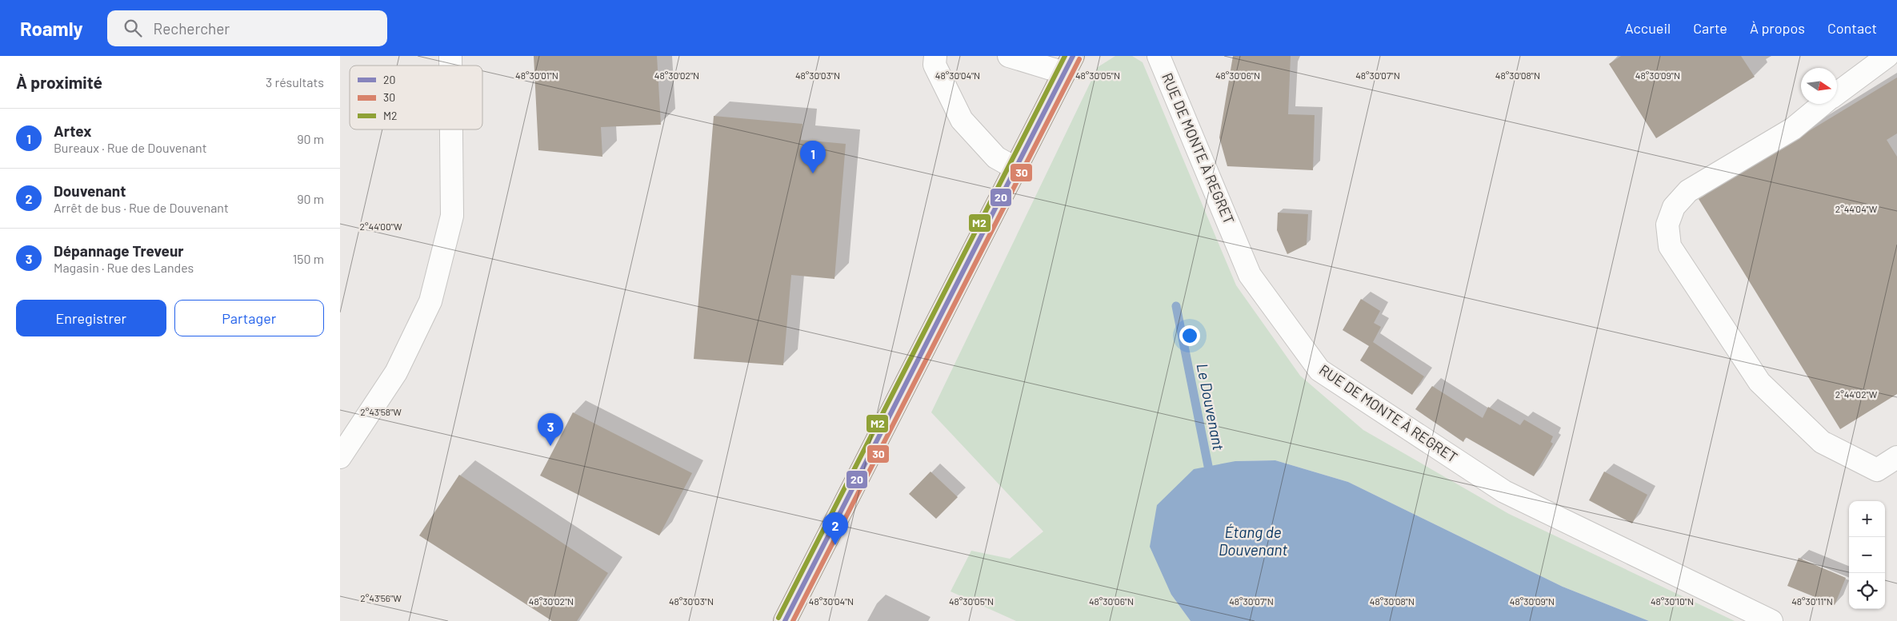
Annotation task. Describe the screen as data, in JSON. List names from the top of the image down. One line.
{"streets":{"street":["RUE DE MONTE À REGRET"]},"water":["Le Douvenant","Étang de Douvenant"],"lines":["transit line 20","transit line M2","transit line 30"],"legend":["20","30","M2"],"north":"right","page":{"header":"Roamly","search":"Rechercher","nav":["Accueil","Carte","À propos","Contact"],"heading":["À proximité","3 résultats"],"list":[{"mark":"1","name":"Artex","note":"Bureaux · Rue de Douvenant","value":"90 m"},{"mark":"2","name":"Douvenant","note":"Arrêt de bus · Rue de Douvenant","value":"90 m"},{"mark":"3","name":"Dépannage Treveur","note":"Magasin · Rue des Landes","value":"150 m"}],"pins":["1","3","2"],"buttons":["Enregistrer","Partager"],"map_buttons":["+","−"]},"coordinates":["48°30'01\"N","48°30'02\"N","48°30'03\"N","48°30'04\"N","48°30'05\"N","48°30'06\"N","48°30'07\"N","48°30'08\"N","48°30'09\"N","2°44'04\"W","2°44'00\"W","2°44'02\"W","2°43'58\"W","2°43'56\"W","48°30'10\"N","48°30'11\"N"]}
